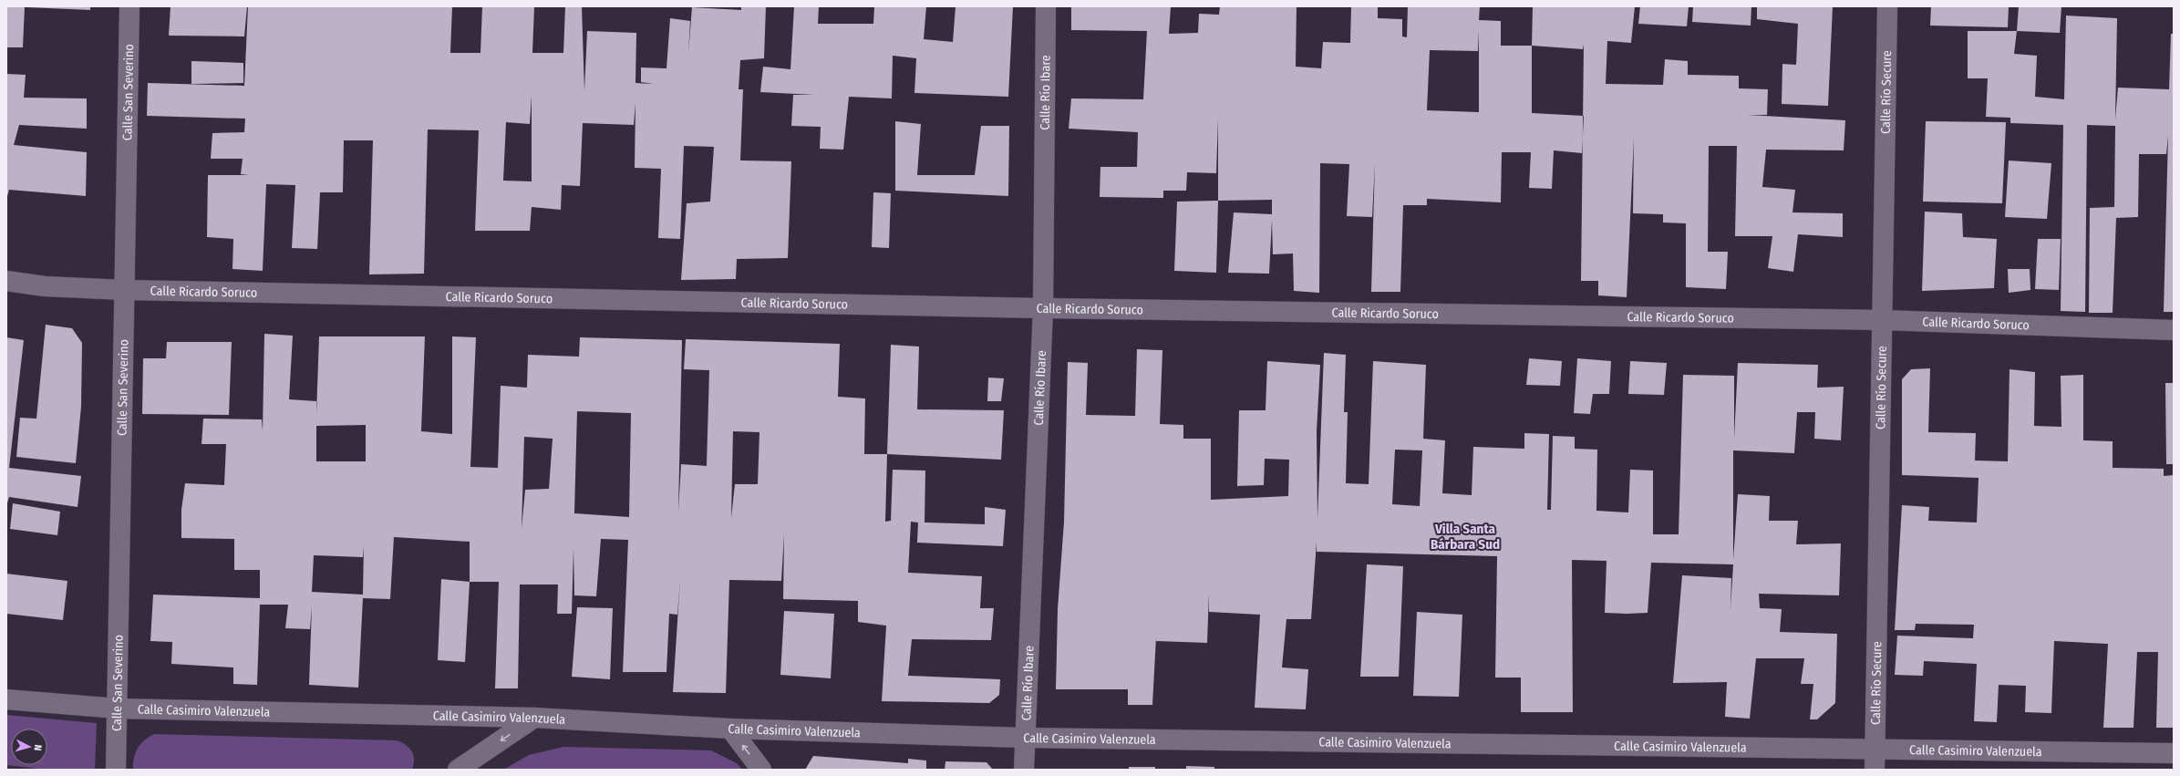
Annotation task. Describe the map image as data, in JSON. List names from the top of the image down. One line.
{"streets":{"street":["Calle San Severino","Calle Río Ibare","Calle Río Secure","Calle Ricardo Soruco","Calle Casimiro Valenzuela"]},"crossings":[["Calle San Severino","Calle Ricardo Soruco"],["Calle San Severino","Calle Casimiro Valenzuela"],["Calle Río Ibare","Calle Ricardo Soruco"],["Calle Río Ibare","Calle Casimiro Valenzuela"],["Calle Río Secure","Calle Ricardo Soruco"],["Calle Río Secure","Calle Casimiro Valenzuela"]],"districts":["Villa Santa Bárbara Sud"],"north":"right"}
